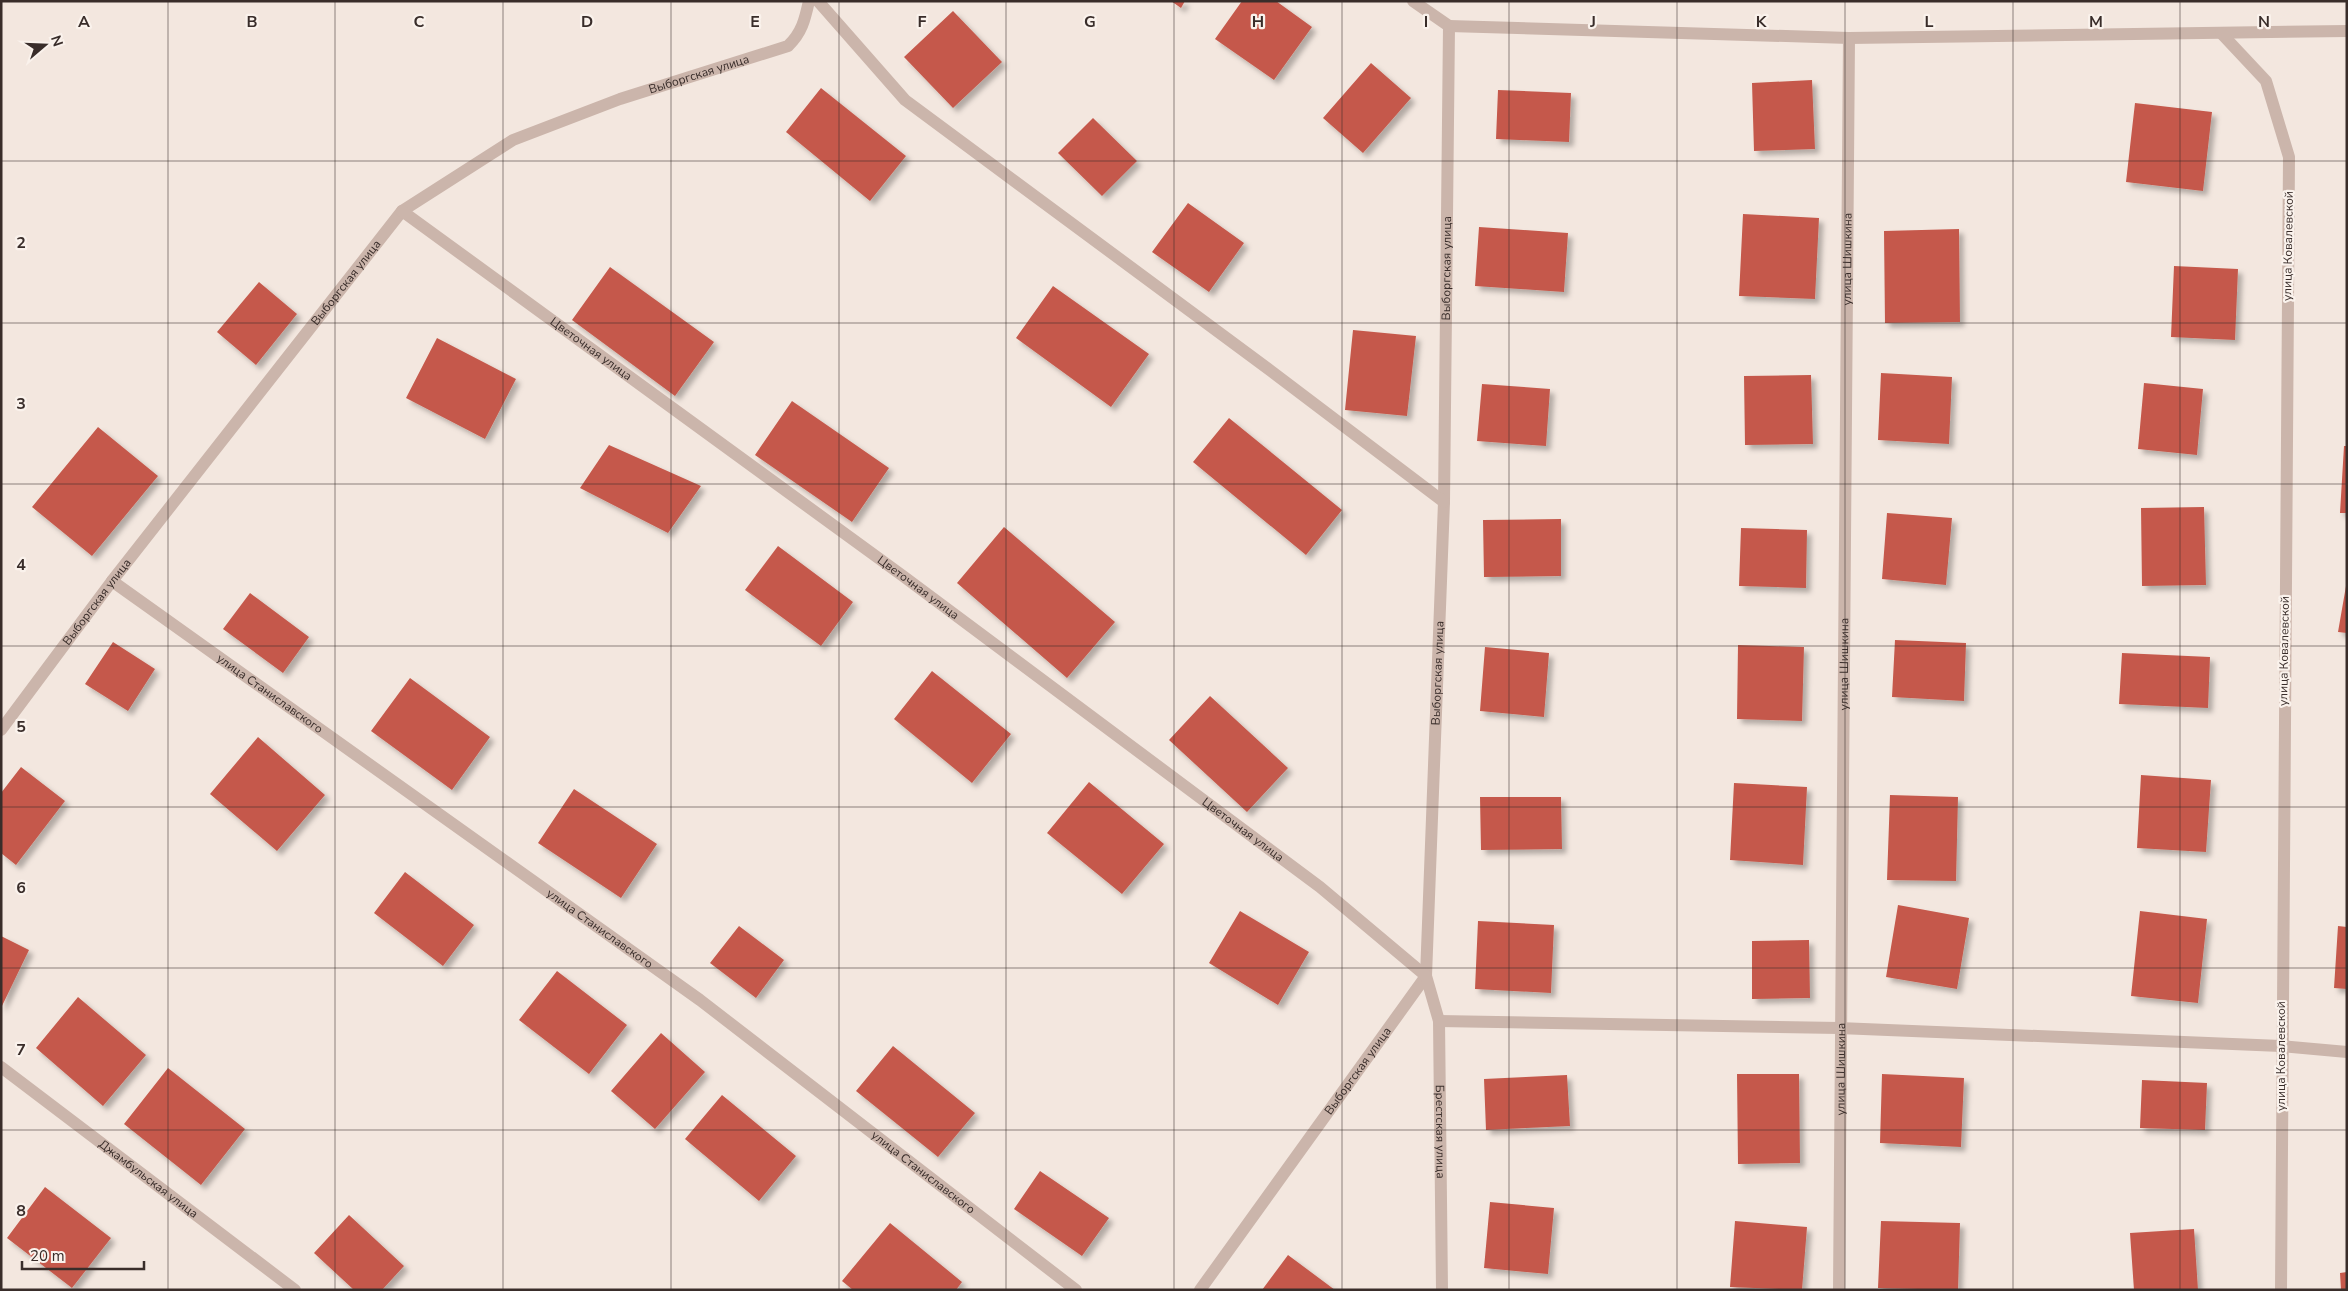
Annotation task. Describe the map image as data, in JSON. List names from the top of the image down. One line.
{"streets":{"street":["Выборгская улица","улица Ковалевской","улица Шишкина","Цветочная улица","улица Станиславского","Брестская улица","Джамбульская улица"]},"crossings":[["Выборгская улица","Цветочная улица"],["Выборгская улица","улица Станиславского"],["Выборгская улица","Брестская улица"],["Цветочная улица","Брестская улица"]],"scale_bar":"20 m","north":"right","grid":{"columns":["A","B","C","D","E","F","G","H","I","J","K","L","M","N"],"rows":["2","3","4","5","6","7","8"]}}
